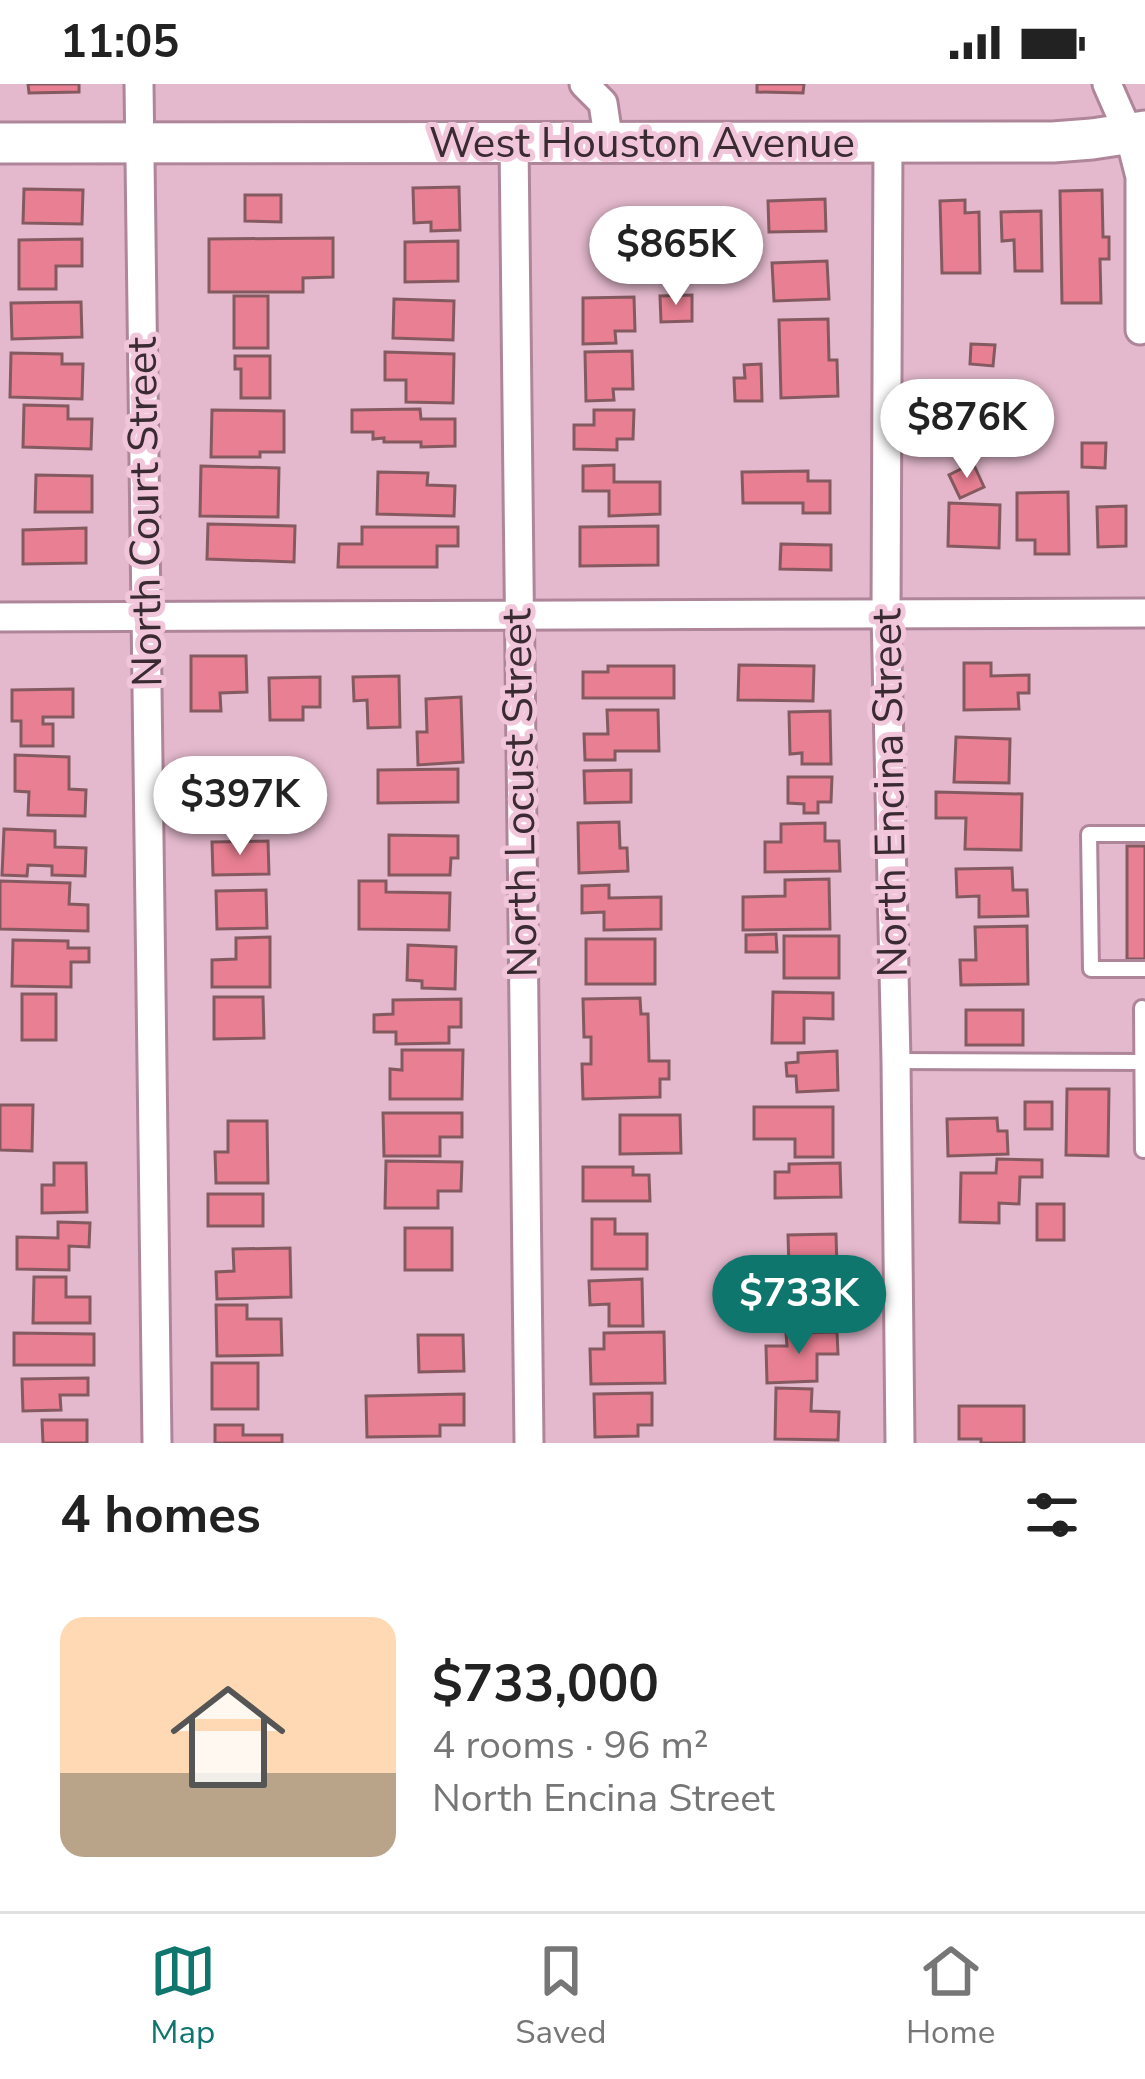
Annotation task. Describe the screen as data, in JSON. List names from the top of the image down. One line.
{"streets":{"main road":["West Houston Avenue"],"street":["North Court Street","North Locust Street","North Encina Street"]},"crossings":[["West Houston Avenue","North Court Street"],["West Houston Avenue","North Locust Street"],["West Houston Avenue","North Encina Street"]],"page":{"status":"11:05","price":["$865K","$876K","$397K","$733K"],"heading":"4 homes","list":[{"name":"$733,000","note":"4 rooms · 96 m² · North Encina Street"}],"tabs":["Map","Saved","Home"]}}
